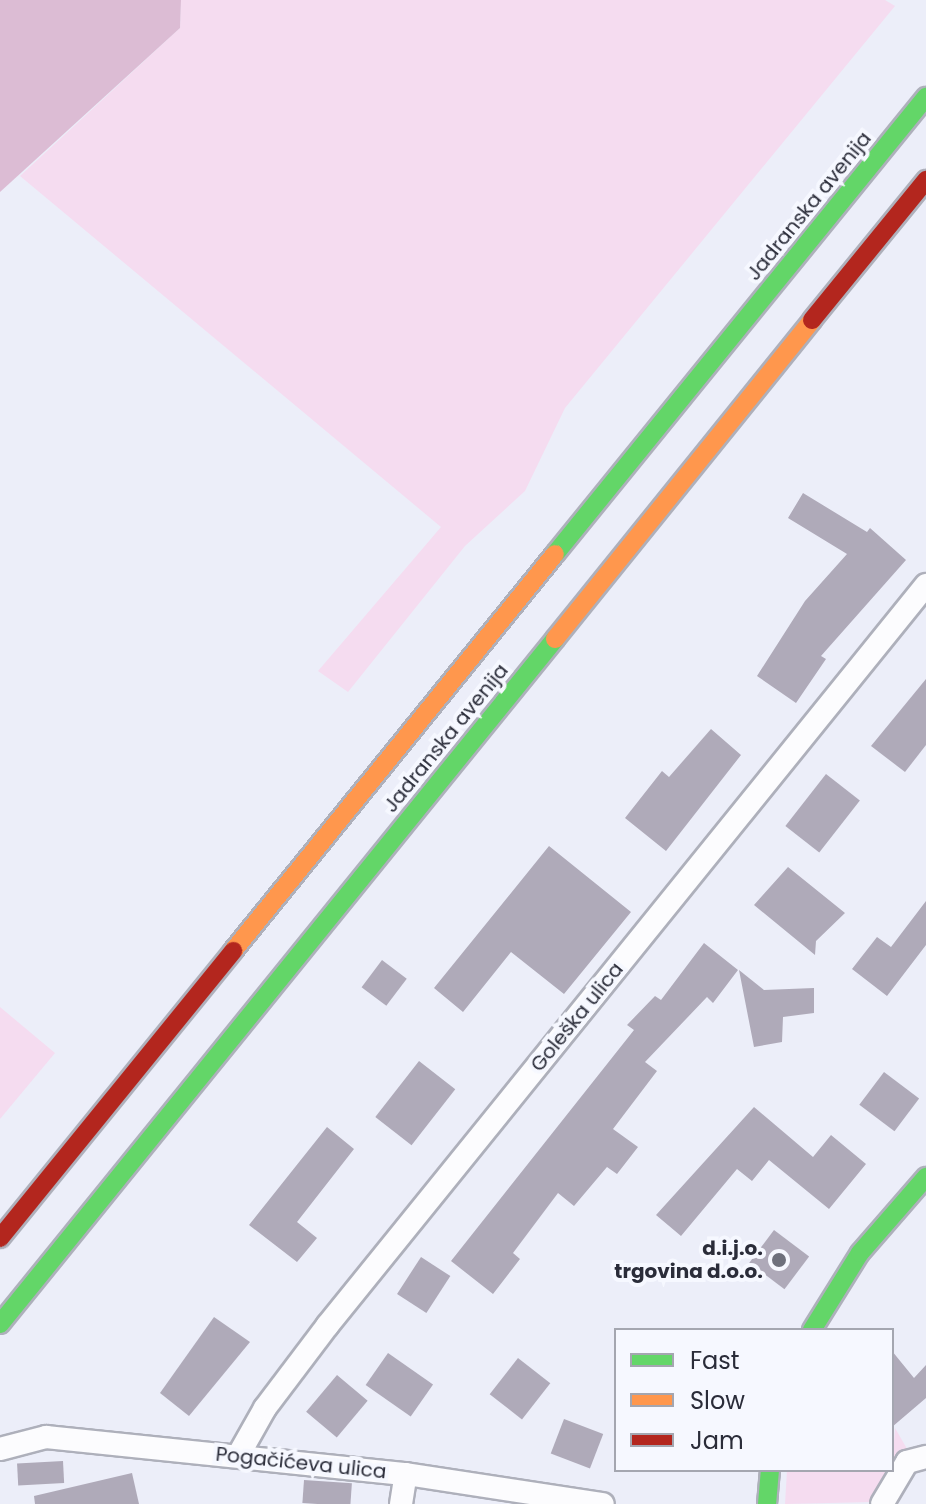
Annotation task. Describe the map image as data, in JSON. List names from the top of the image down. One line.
{"streets":{"main road":["Jadranska avenija"],"street":["Goleška ulica","Pogačićeva ulica"]},"crossings":[["Goleška ulica","Pogačićeva ulica"]],"places":["d.i.j.o. trgovina d.o.o."],"legend":["Fast","Slow","Jam"]}
